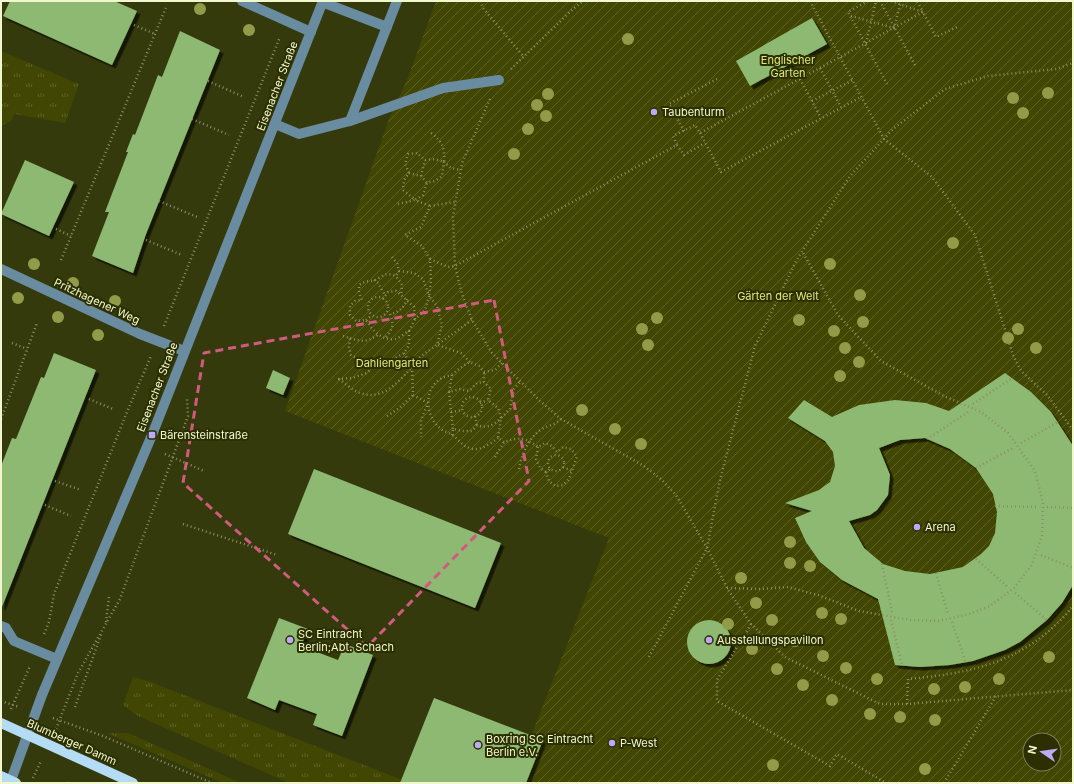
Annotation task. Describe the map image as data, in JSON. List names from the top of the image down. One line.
{"streets":{"main road":["Blumberger Damm"],"street":["Eisenacher Straße","Pritzhagener Weg"]},"crossings":[["Eisenacher Straße","Pritzhagener Weg"],["Eisenacher Straße","Blumberger Damm"]],"parks":["Englischer Garten","Gärten der Welt","Dahliengarten"],"places":{"other":["Taubenturm","Arena","SC Eintracht Berlin;Abt. Schach","Ausstellungspavillon","P-West","Boxring SC Eintracht Berlin e.V."],"transit":["Bärensteinstraße"]},"north":"left"}
